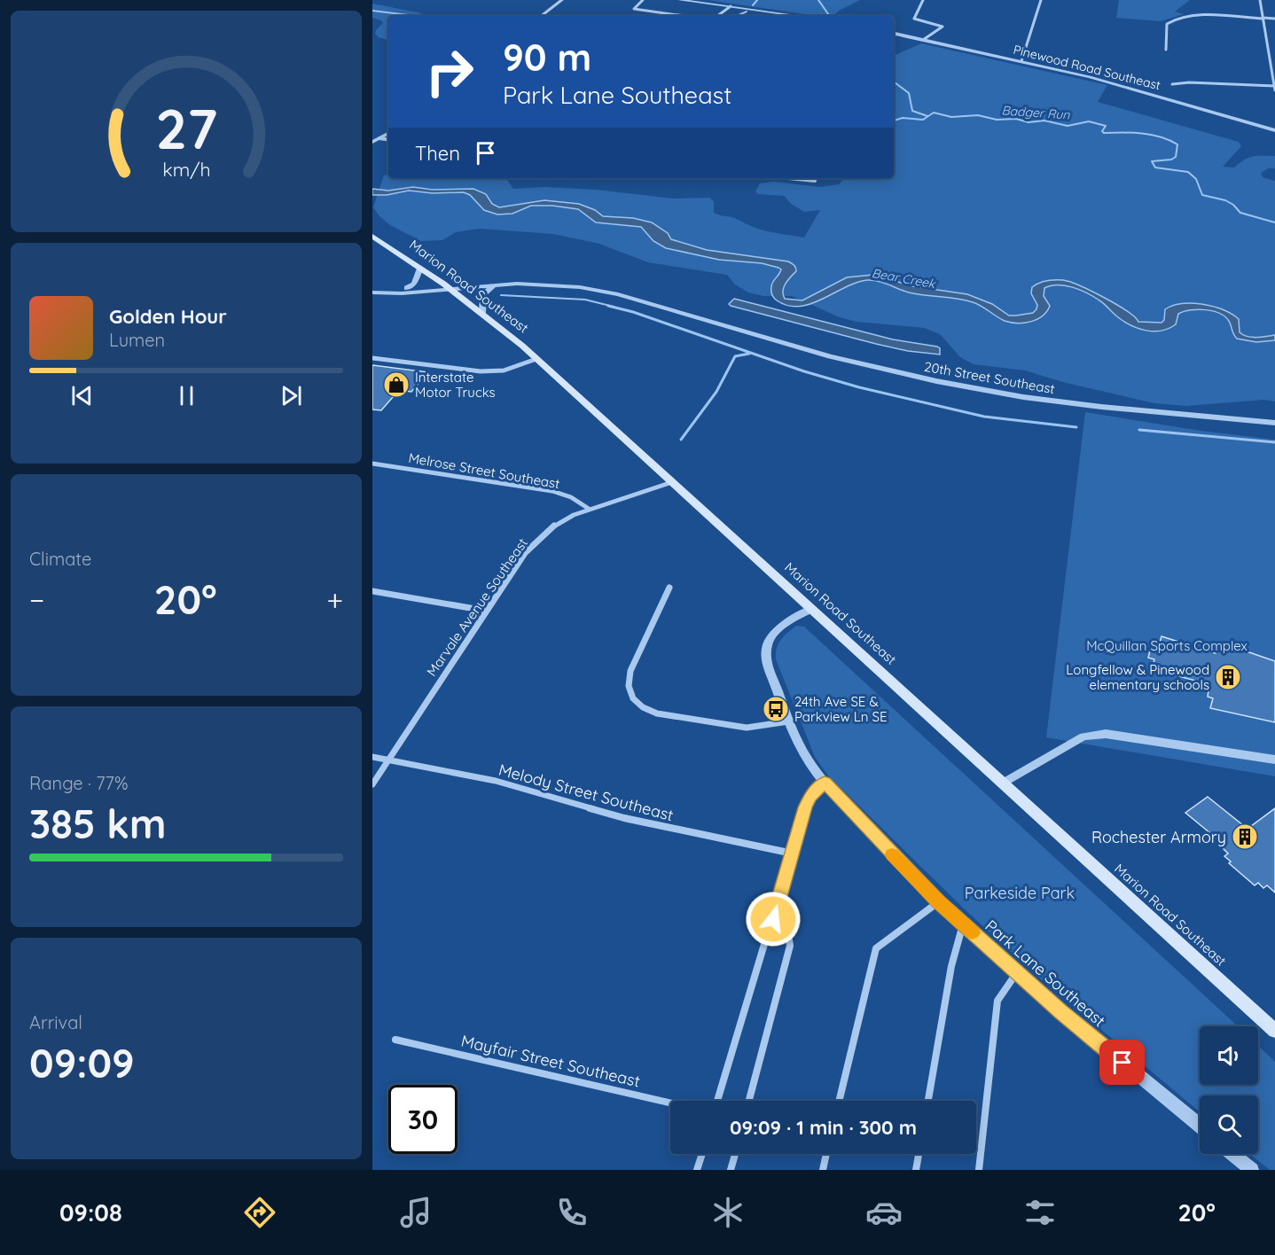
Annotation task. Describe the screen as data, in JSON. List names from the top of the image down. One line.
{"streets":{"main road":["Marion Road Southeast"],"street":["Pinewood Road Southeast","20th Street Southeast","Melrose Street Southeast","Marvale Avenue Southeast","Melody Street Southeast","Park Lane Southeast","Mayfair Street Southeast"]},"crossings":[["Marion Road Southeast","20th Street Southeast"],["Marion Road Southeast","Marvale Avenue Southeast"],["Marion Road Southeast","Park Lane Southeast"],["Melrose Street Southeast","Marvale Avenue Southeast"],["Marvale Avenue Southeast","Melody Street Southeast"]],"water":["Badger Run","Bear Creek"],"parks":["McQuillan Sports Complex","Parkeside Park"],"places":{"shop":["Interstate Motor Trucks"],"building":["Longfellow & Pinewood elementary schools","Rochester Armory"],"bus stop":["24th Ave SE & Parkview Ln SE"]},"page":{"turn":["90 m","Park Lane Southeast"],"then":"Then","song":["Golden Hour","Lumen"],"tile":["Climate",["Range · 77%","385 km"],["Arrival","09:09"]],"heat":["−","20°","+"],"limit":"30","trip":"09:09 · 1 min · 300 m","tabs":["09:08","20°"],"gauge":["27","km/h"]}}
